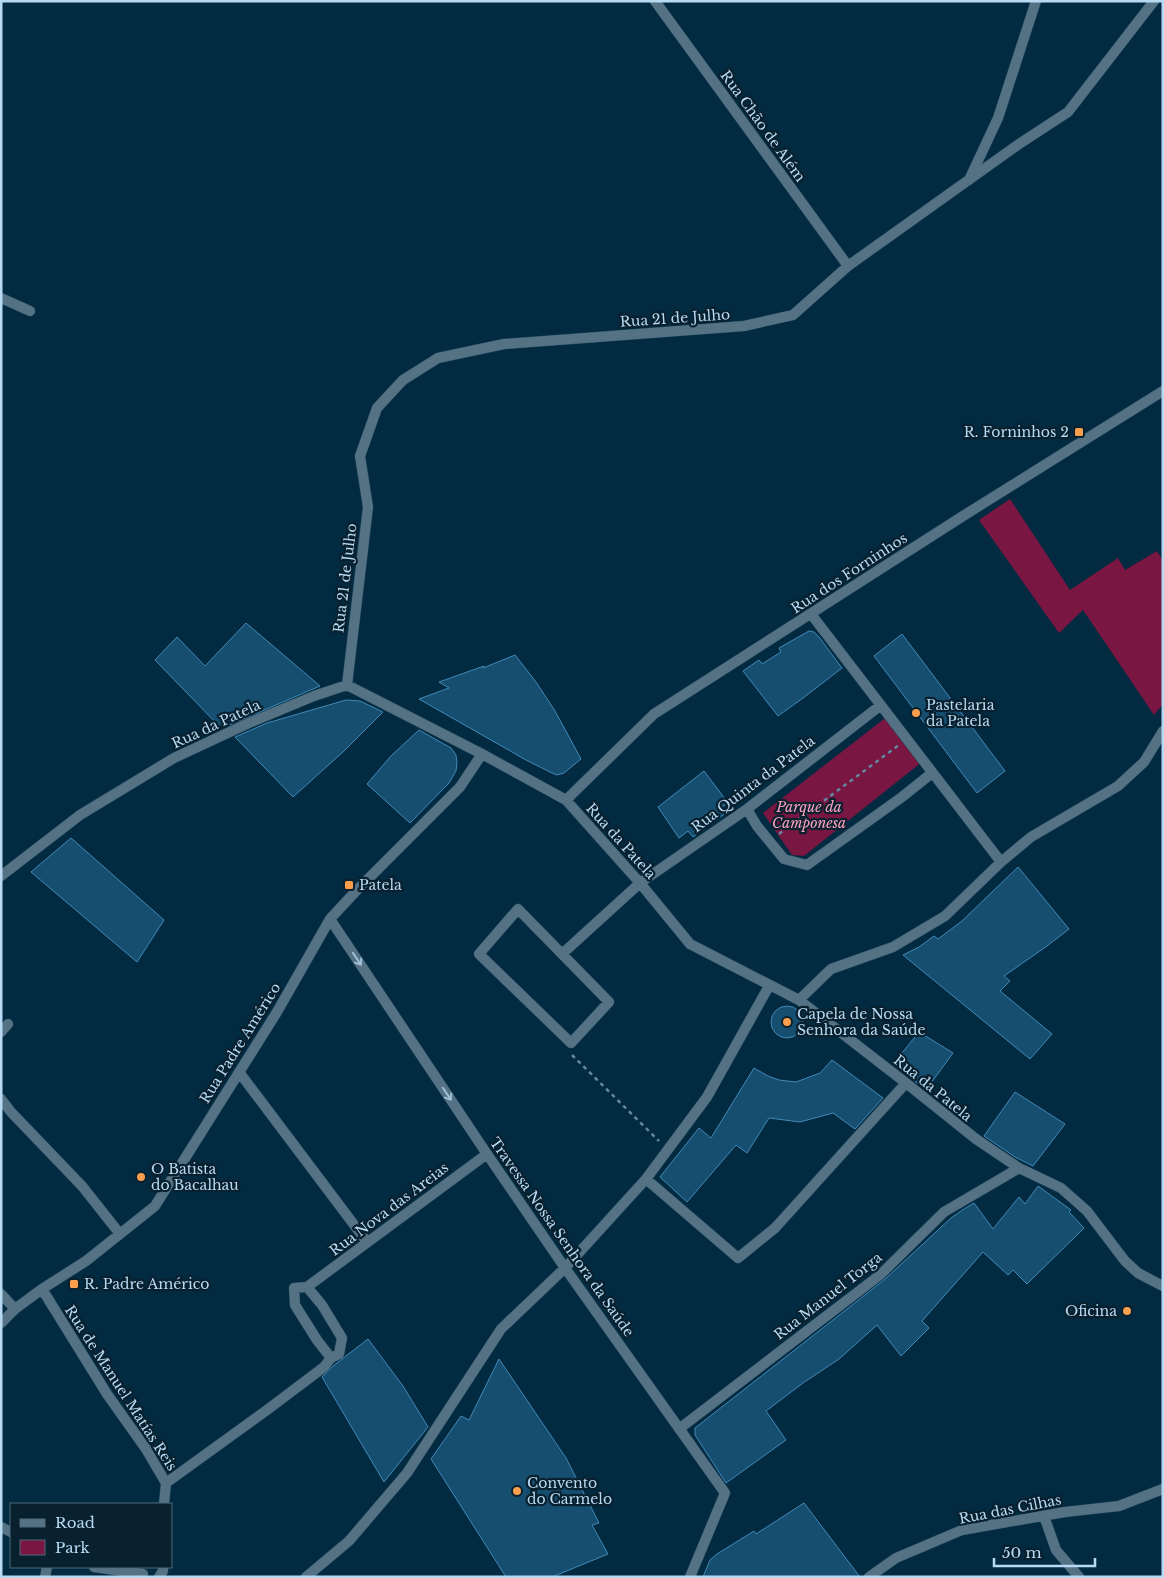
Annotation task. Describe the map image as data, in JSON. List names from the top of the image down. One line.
{"streets":{"street":["Rua Chão de Além","Rua 21 de Julho","Rua dos Forninhos","Rua da Patela","Rua Quinta da Patela","Rua Padre Américo","Rua Nova das Areias","Travessa Nossa Senhora da Saúde","Rua Manuel Torga","Rua de Manuel Matías Reis","Rua das Cilhas"]},"crossings":[["Rua Chão de Além","Rua 21 de Julho"],["Rua 21 de Julho","Rua da Patela"],["Rua dos Forninhos","Rua da Patela"],["Rua da Patela","Rua Quinta da Patela"],["Rua da Patela","Rua Padre Américo"],["Rua da Patela","Rua Manuel Torga"],["Rua Padre Américo","Travessa Nossa Senhora da Saúde"],["Rua Padre Américo","Rua de Manuel Matías Reis"],["Rua Nova das Areias","Travessa Nossa Senhora da Saúde"],["Travessa Nossa Senhora da Saúde","Rua Manuel Torga"]],"one_way":["Travessa Nossa Senhora da Saúde"],"parks":["Parque da Camponesa"],"places":{"transit":["R. Forninhos 2","Patela","R. Padre Américo"],"other":["Pastelaria da Patela","Capela de Nossa Senhora da Saúde","O Batista do Bacalhau","Oficina","Convento do Carmelo"]},"legend":["Road","Park"],"scale_bar":"50 m"}
